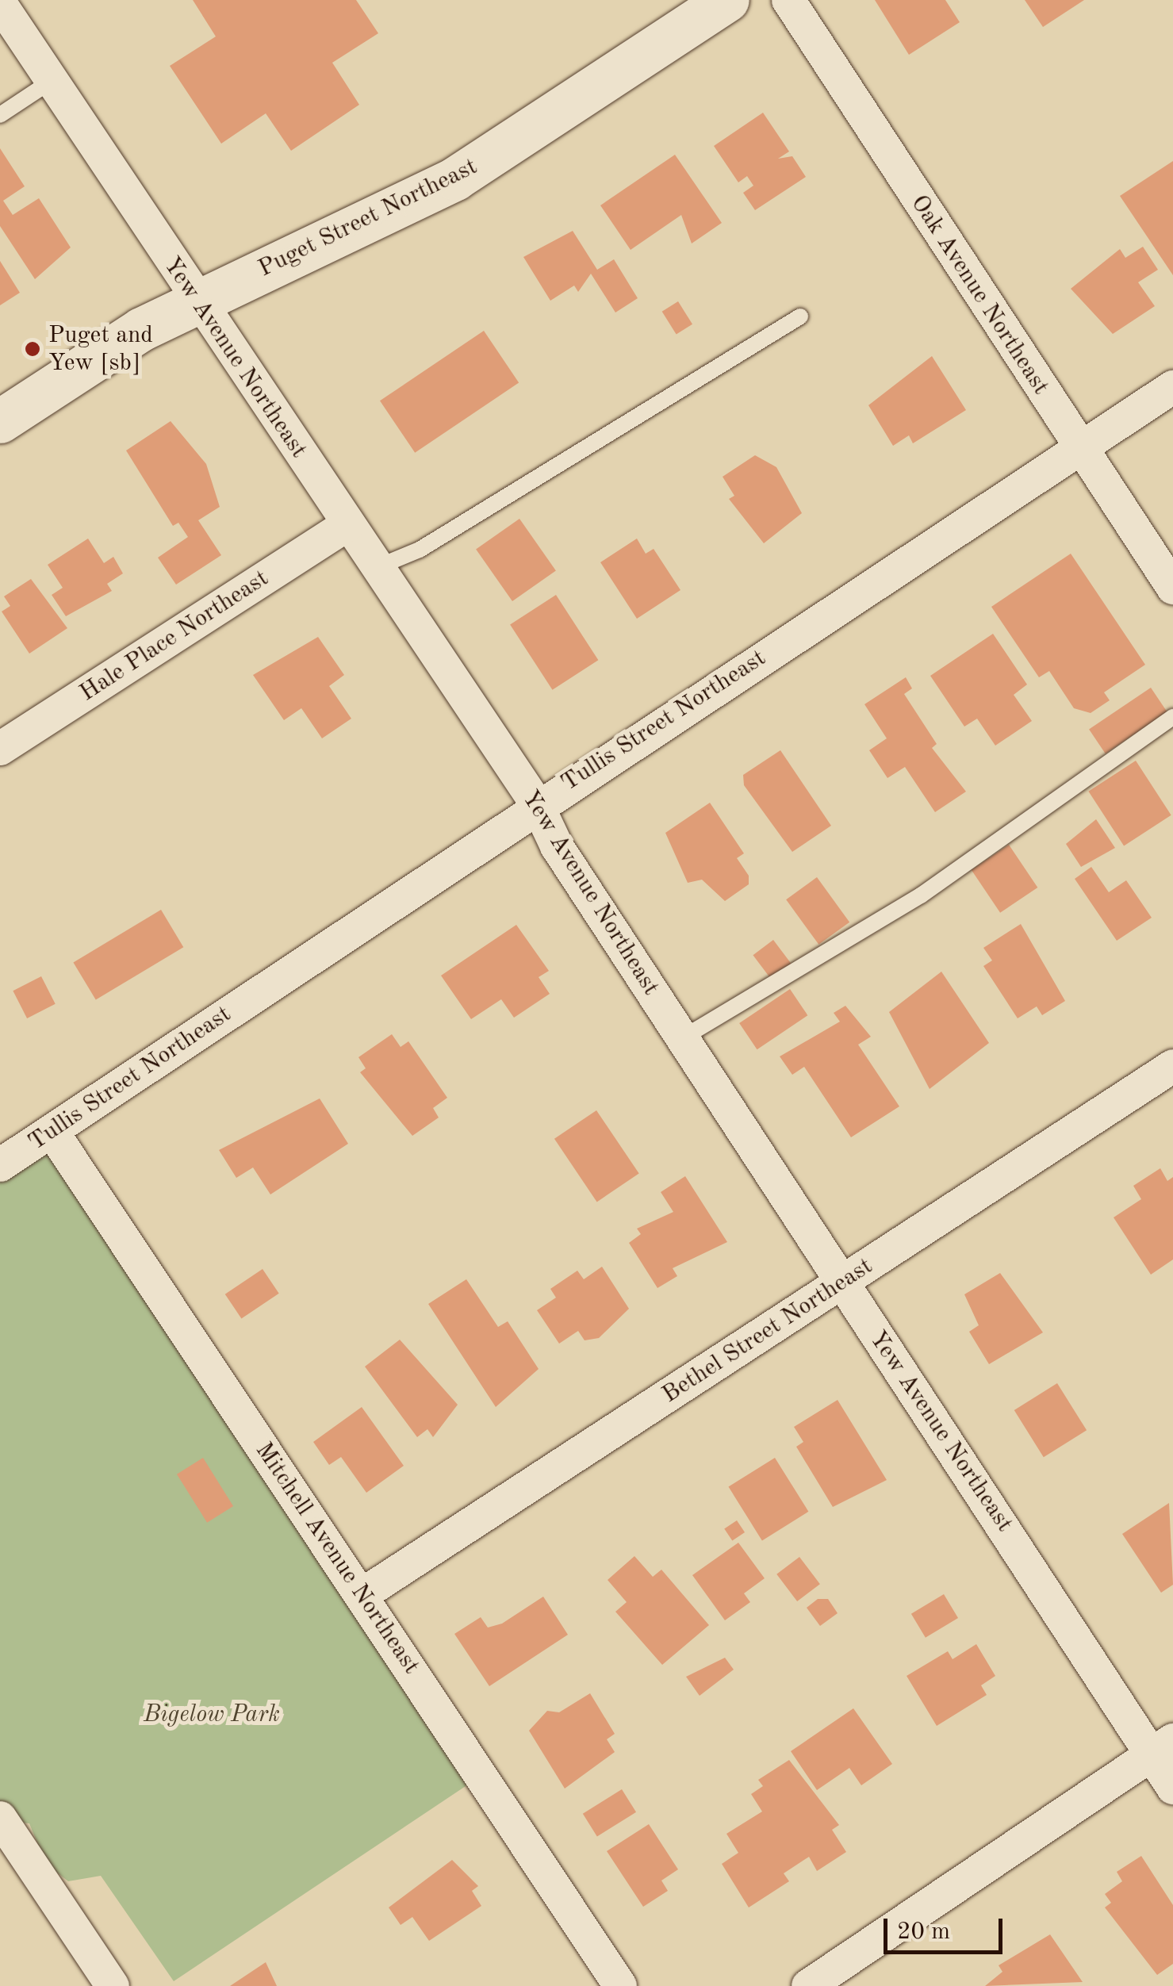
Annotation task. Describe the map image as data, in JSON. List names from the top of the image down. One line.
{"streets":{"street":["Puget Street Northeast","Oak Avenue Northeast","Yew Avenue Northeast","Hale Place Northeast","Tullis Street Northeast","Bethel Street Northeast","Mitchell Avenue Northeast"]},"crossings":[["Puget Street Northeast","Yew Avenue Northeast"],["Oak Avenue Northeast","Tullis Street Northeast"],["Yew Avenue Northeast","Hale Place Northeast"],["Yew Avenue Northeast","Tullis Street Northeast"],["Yew Avenue Northeast","Bethel Street Northeast"],["Tullis Street Northeast","Mitchell Avenue Northeast"],["Bethel Street Northeast","Mitchell Avenue Northeast"]],"parks":["Bigelow Park"],"places":["Puget and Yew [sb]"],"scale_bar":"20 m"}
